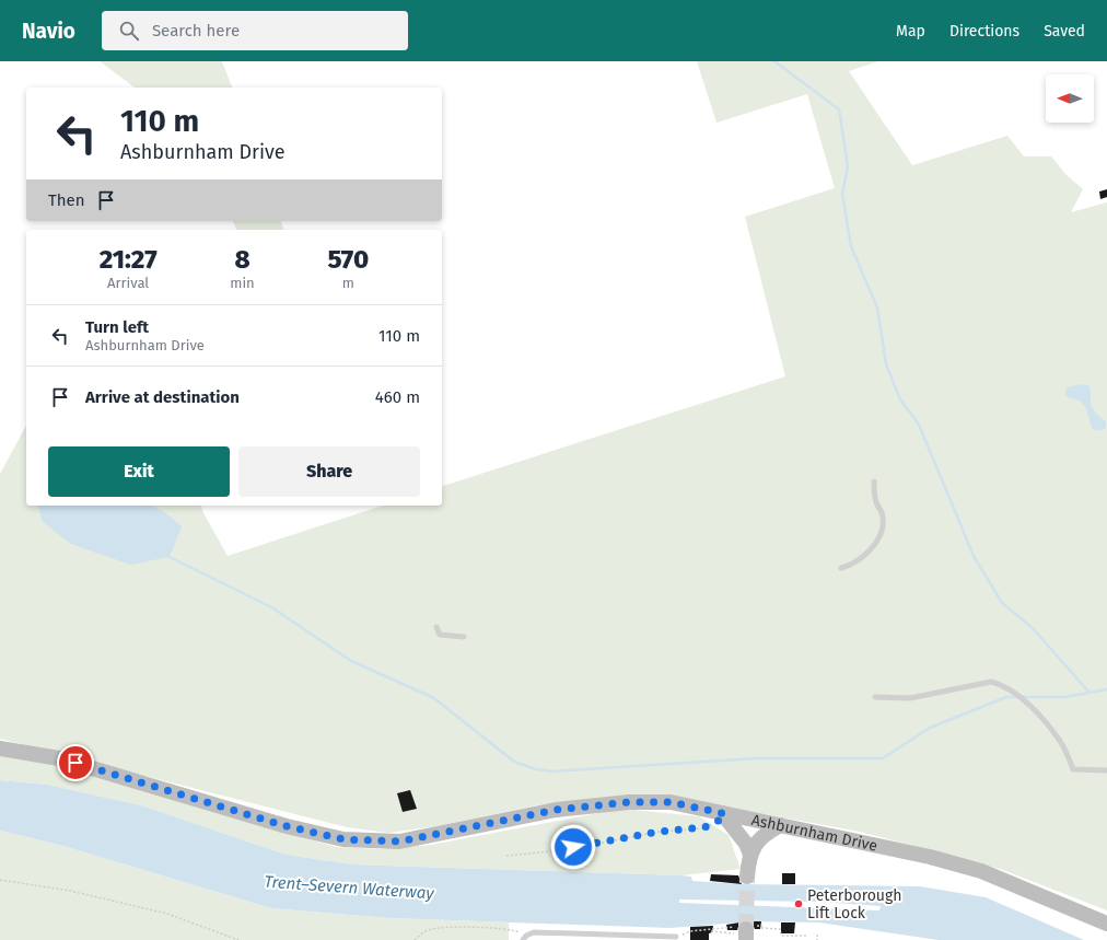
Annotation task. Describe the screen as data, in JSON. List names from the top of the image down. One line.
{"streets":{"street":["Ashburnham Drive"]},"water":["Trent–Severn Waterway"],"places":["Peterborough Lift Lock"],"north":"left","page":{"header":"Navio","search":"Search here","nav":["Map","Directions","Saved"],"turn":["110 m","Ashburnham Drive"],"then":"Then","eta":["21:27","Arrival","8","min","570","m"],"list":[{"name":"Turn left","note":"Ashburnham Drive","value":"110 m"},{"name":"Arrive at destination","value":"460 m"}],"buttons":["Exit","Share"]}}
